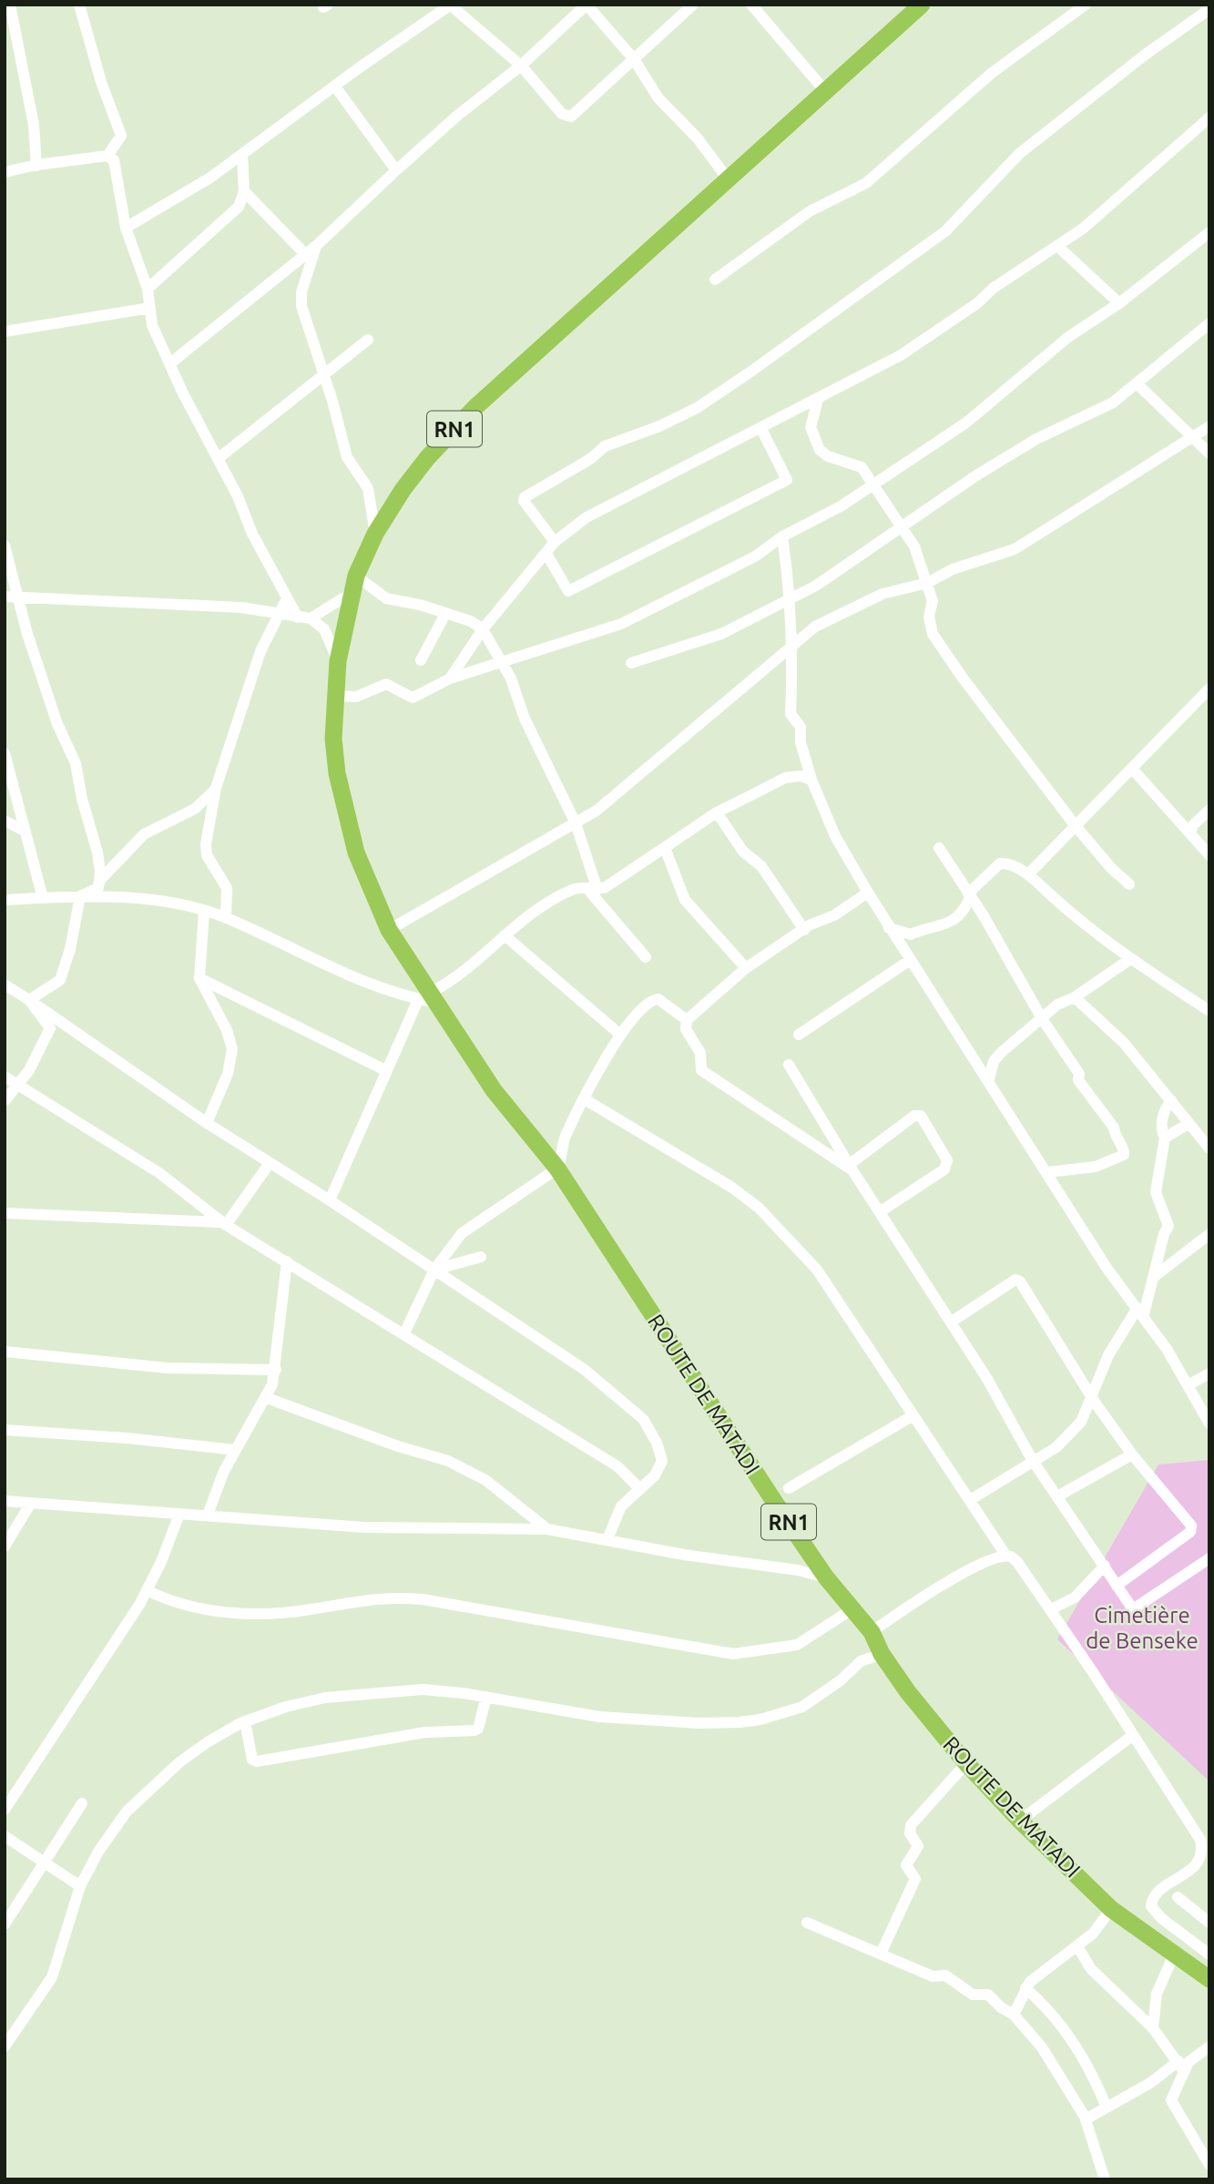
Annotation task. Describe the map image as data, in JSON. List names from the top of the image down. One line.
{"streets":{"highway":["RN1","ROUTE DE MATADI"]},"crossings":[["RN1","ROUTE DE MATADI"]],"parks":["Cimetière de Benseke"]}
